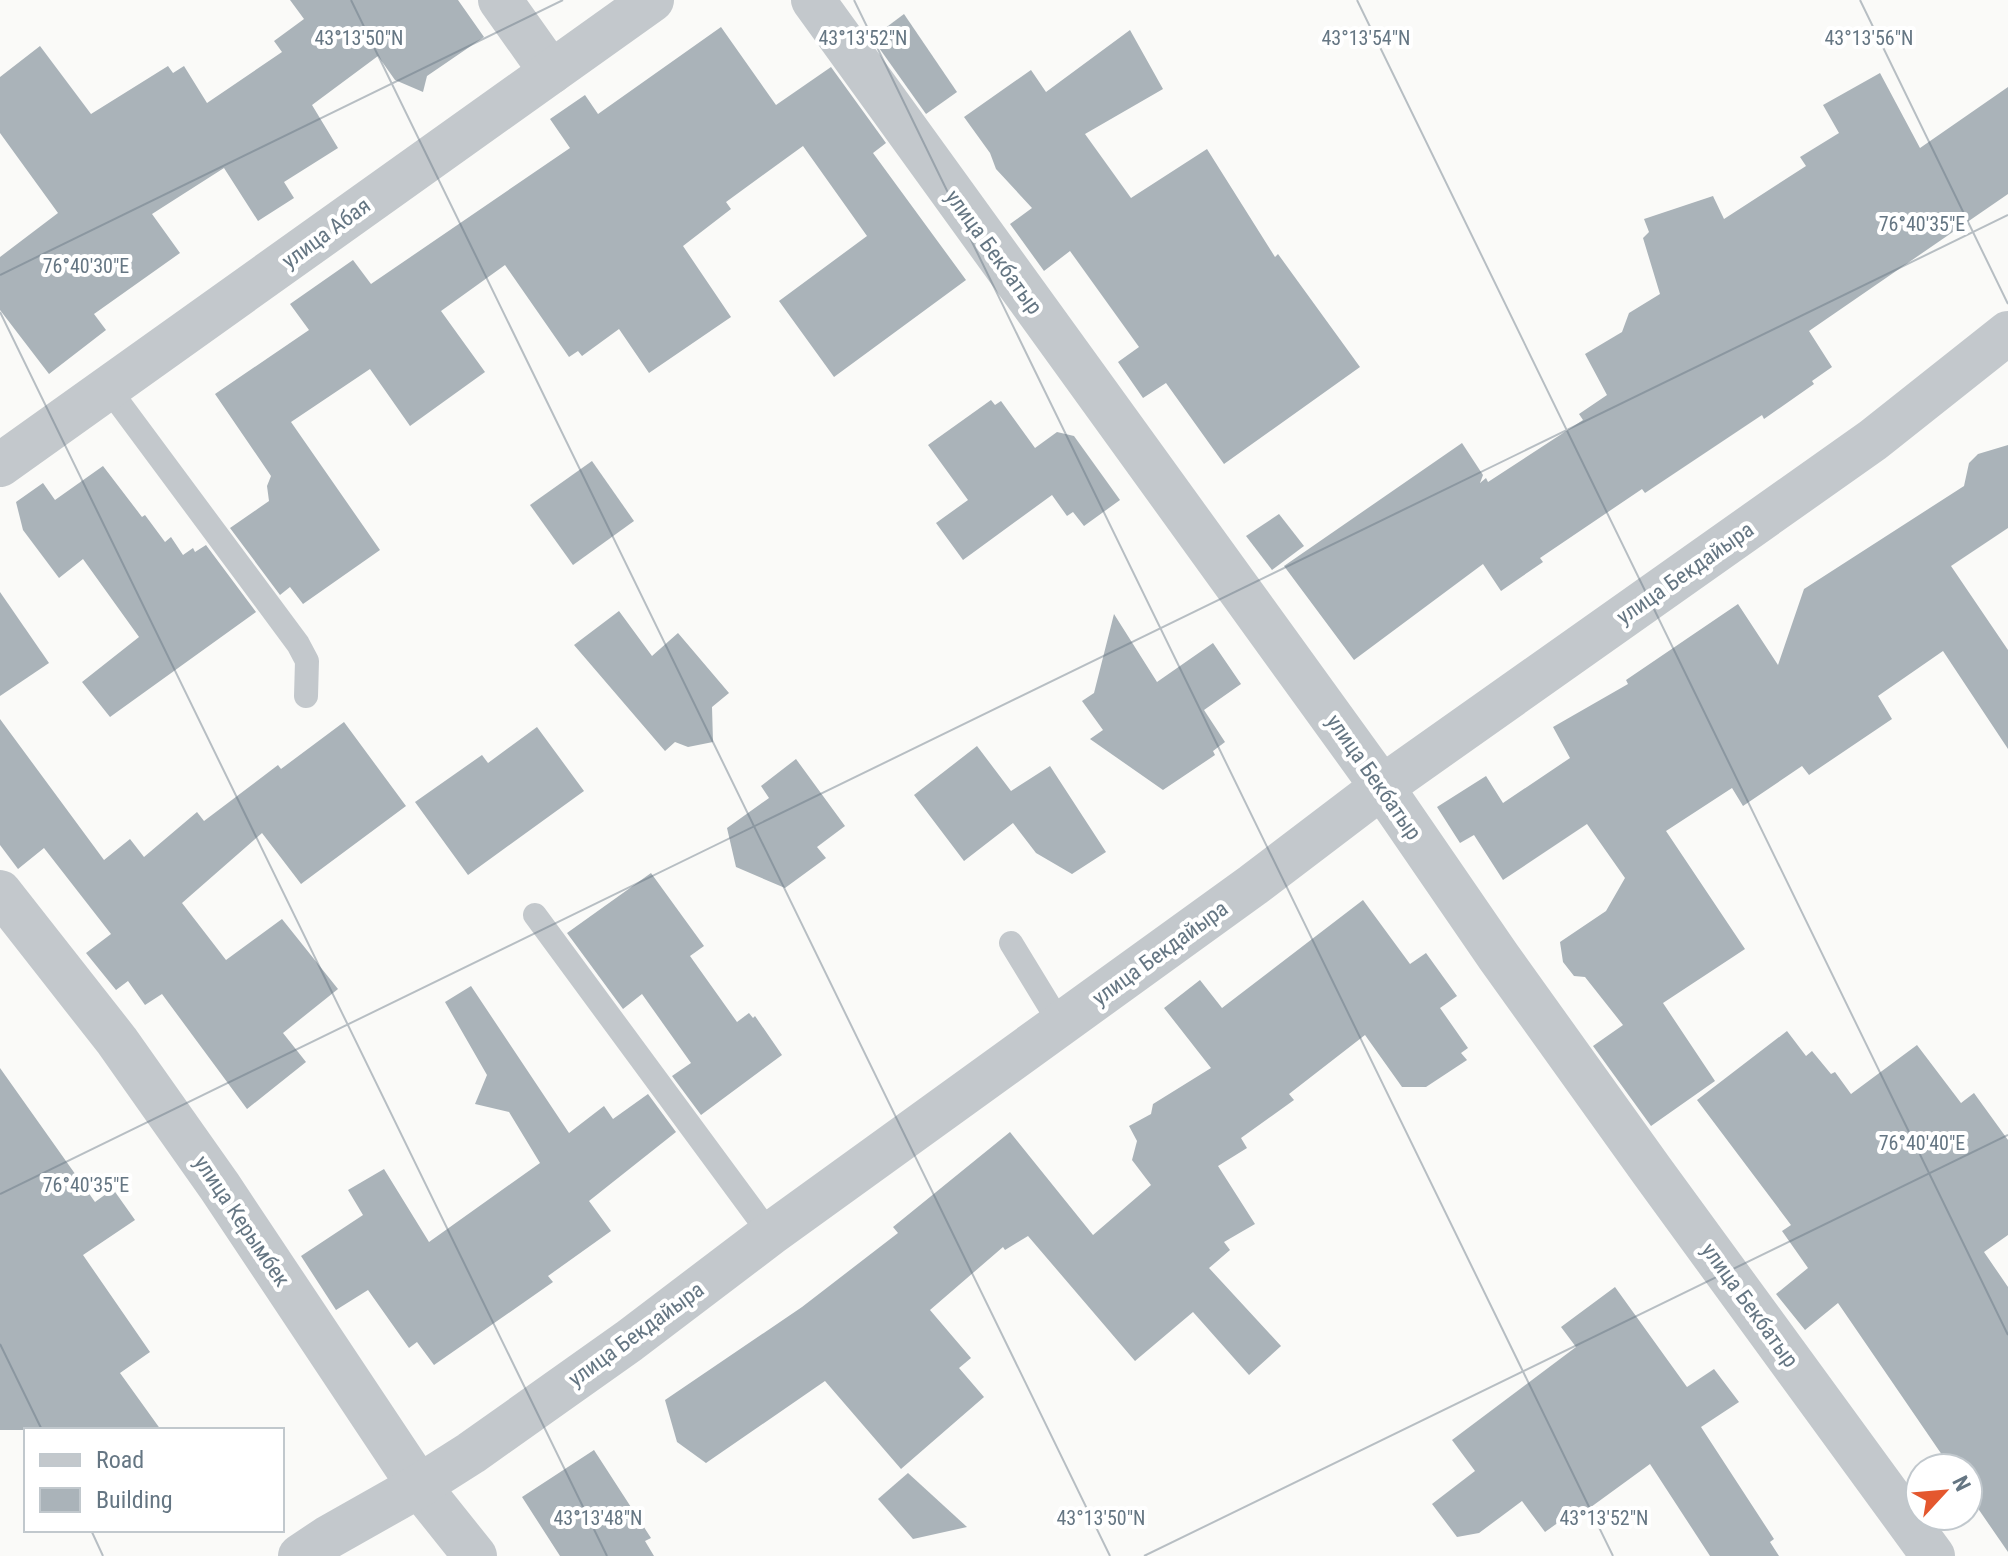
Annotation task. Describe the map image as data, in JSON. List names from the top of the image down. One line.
{"streets":{"street":["улица Абая","улица Бекбатыр","улица Бекдайыра","улица Керымбек"]},"crossings":[["улица Бекбатыр","улица Бекдайыра"],["улица Бекдайыра","улица Керымбек"]],"legend":["Road","Building"],"north":"top right","coordinates":["43°13'50\"N","43°13'52\"N","43°13'54\"N","43°13'56\"N","76°40'35\"E","76°40'30\"E","76°40'40\"E","43°13'48\"N"]}
